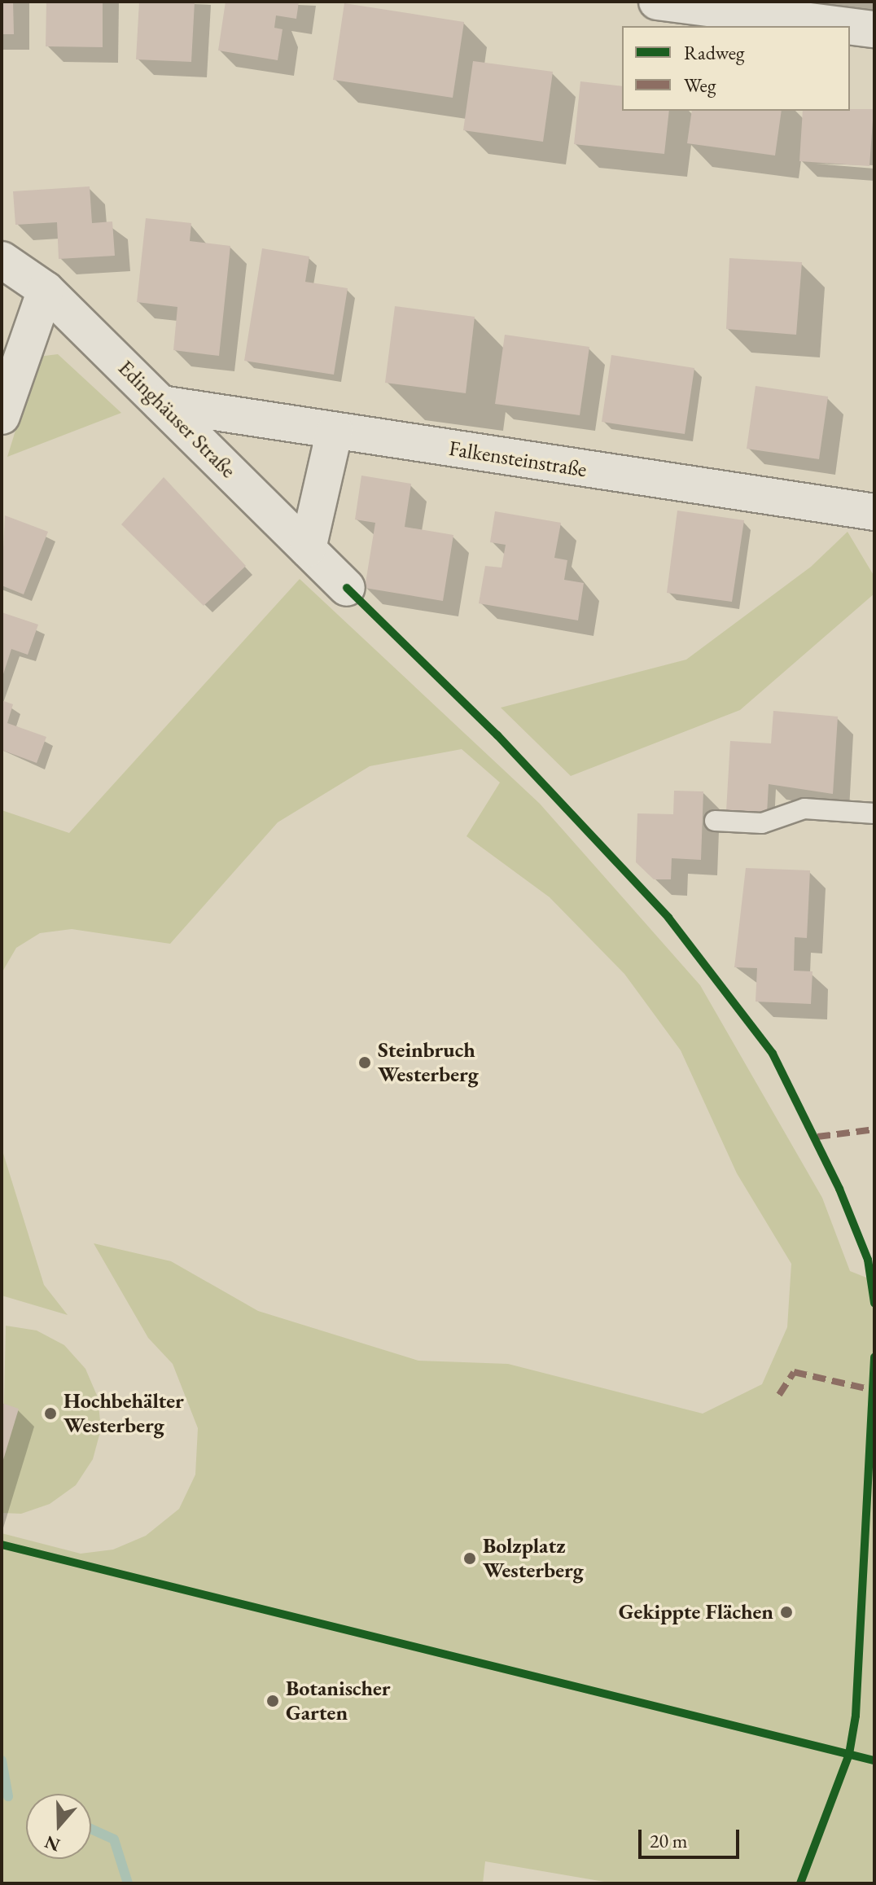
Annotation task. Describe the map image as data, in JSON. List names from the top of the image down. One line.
{"streets":{"street":["Edinghäuser Straße","Falkensteinstraße"]},"crossings":[["Edinghäuser Straße","Falkensteinstraße"]],"places":["Steinbruch Westerberg","Hochbehälter Westerberg","Bolzplatz Westerberg","Gekippte Flächen","Botanischer Garten"],"legend":["Radweg","Weg"],"scale_bar":"20 m","north":"bottom"}
